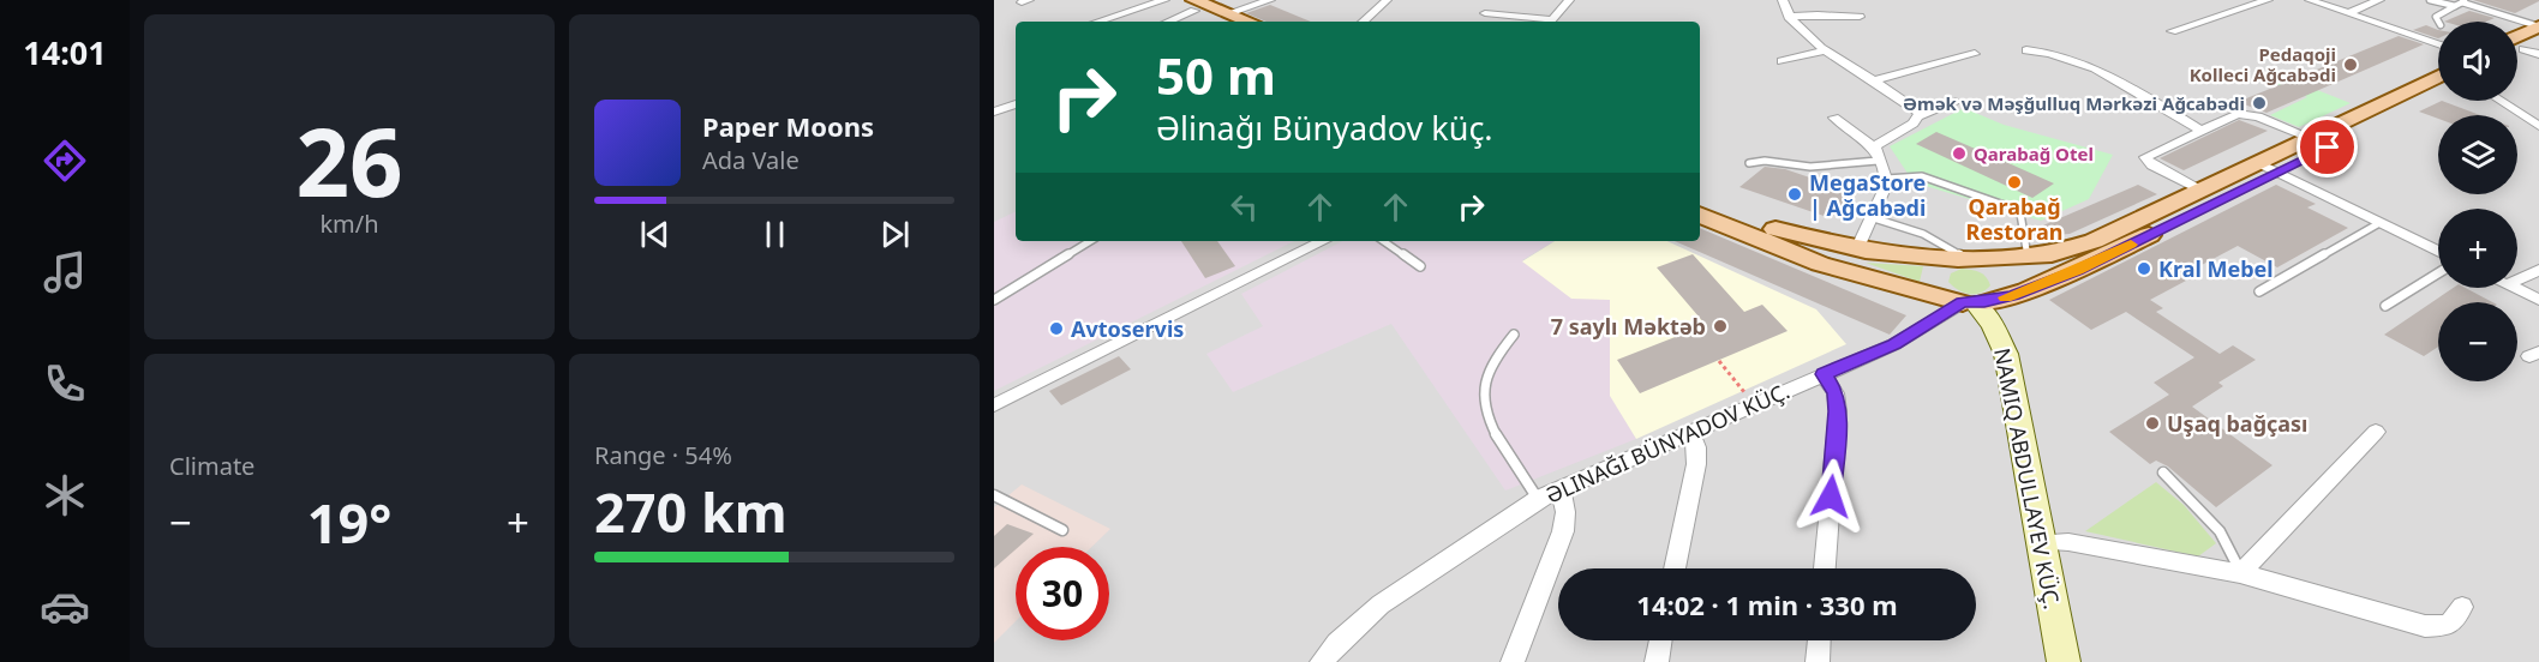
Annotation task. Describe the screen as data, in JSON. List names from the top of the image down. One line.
{"streets":{"street":["NAMIQ ABDULLAYEV KÜÇ."]},"places":["Pedaqoji Kolleci Ağcabədi","Əmək və Məşğulluq Mərkəzi Ağcabədi","Qarabağ Otel","Qarabağ Restoran","MegaStore | Ağcabədi","Kral Mebel","7 saylı Məktəb","Avtoservis","Uşaq bağçası"],"page":{"tabs":"14:01","tile":[["26","km/h"],"Climate",["Range · 54%","270 km"]],"map_buttons":["+","−"],"turn":["50 m","Əlinağı Bünyadov küç."],"song":["Paper Moons","Ada Vale"],"heat":["−","19°","+"],"limit":"30","trip":"14:02 · 1 min · 330 m"}}
